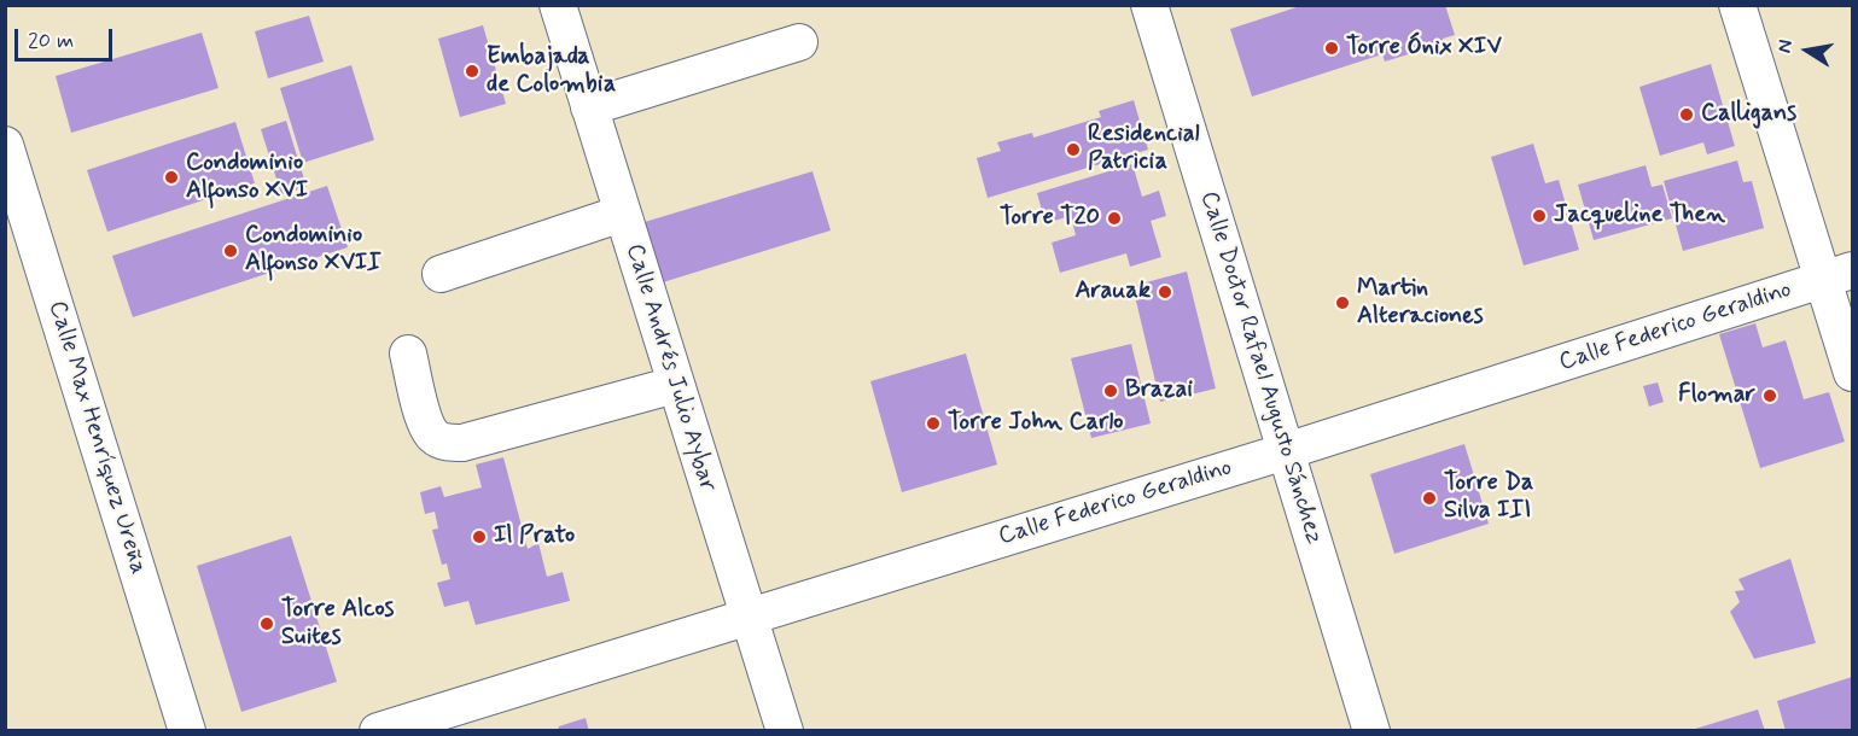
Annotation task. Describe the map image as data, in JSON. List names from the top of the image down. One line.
{"streets":{"street":["Calle Federico Geraldino","Calle Andrés Julio Aybar","Calle Doctor Rafael Augusto Sánchez","Calle Max Henríquez Ureña"]},"crossings":[["Calle Federico Geraldino","Calle Andrés Julio Aybar"],["Calle Federico Geraldino","Calle Doctor Rafael Augusto Sánchez"]],"places":["Torre Ónix XIV","Embajada de Colombia","Calligans","Residencial Patricia","Condominio Alfonso XVI","Jacqueline Then","Torre T20","Condominio Alfonso XVII","Arauak","Martin Alteraciones","Brazai","Flomar","Torre John Carlo","Torre Da Silva III","Il Prato","Torre Alcos Suites"],"scale_bar":"20 m","north":"left"}
